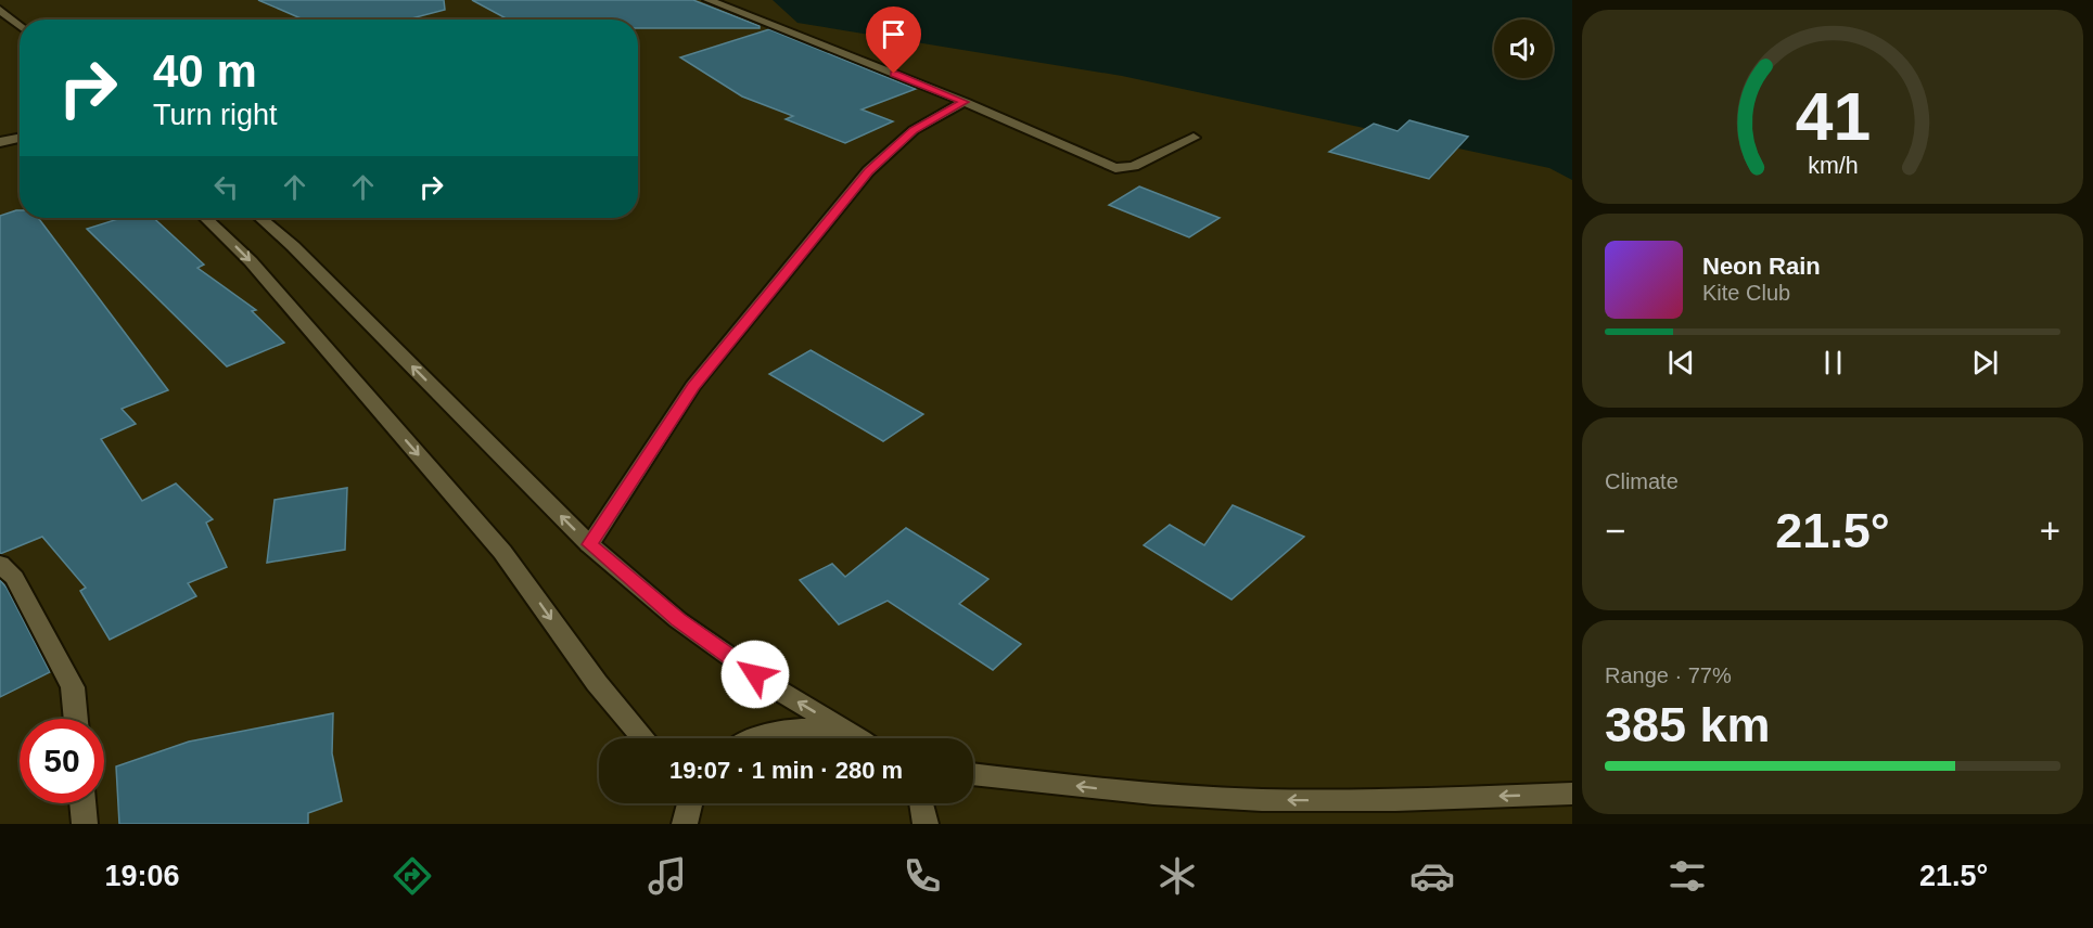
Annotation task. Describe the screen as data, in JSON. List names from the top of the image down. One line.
{"page":{"turn":["40 m","Turn right"],"song":["Neon Rain","Kite Club"],"tile":["Climate",["Range · 77%","385 km"]],"heat":["−","21.5°","+"],"limit":"50","trip":"19:07 · 1 min · 280 m","tabs":["19:06","21.5°"],"gauge":["41","km/h"]}}
